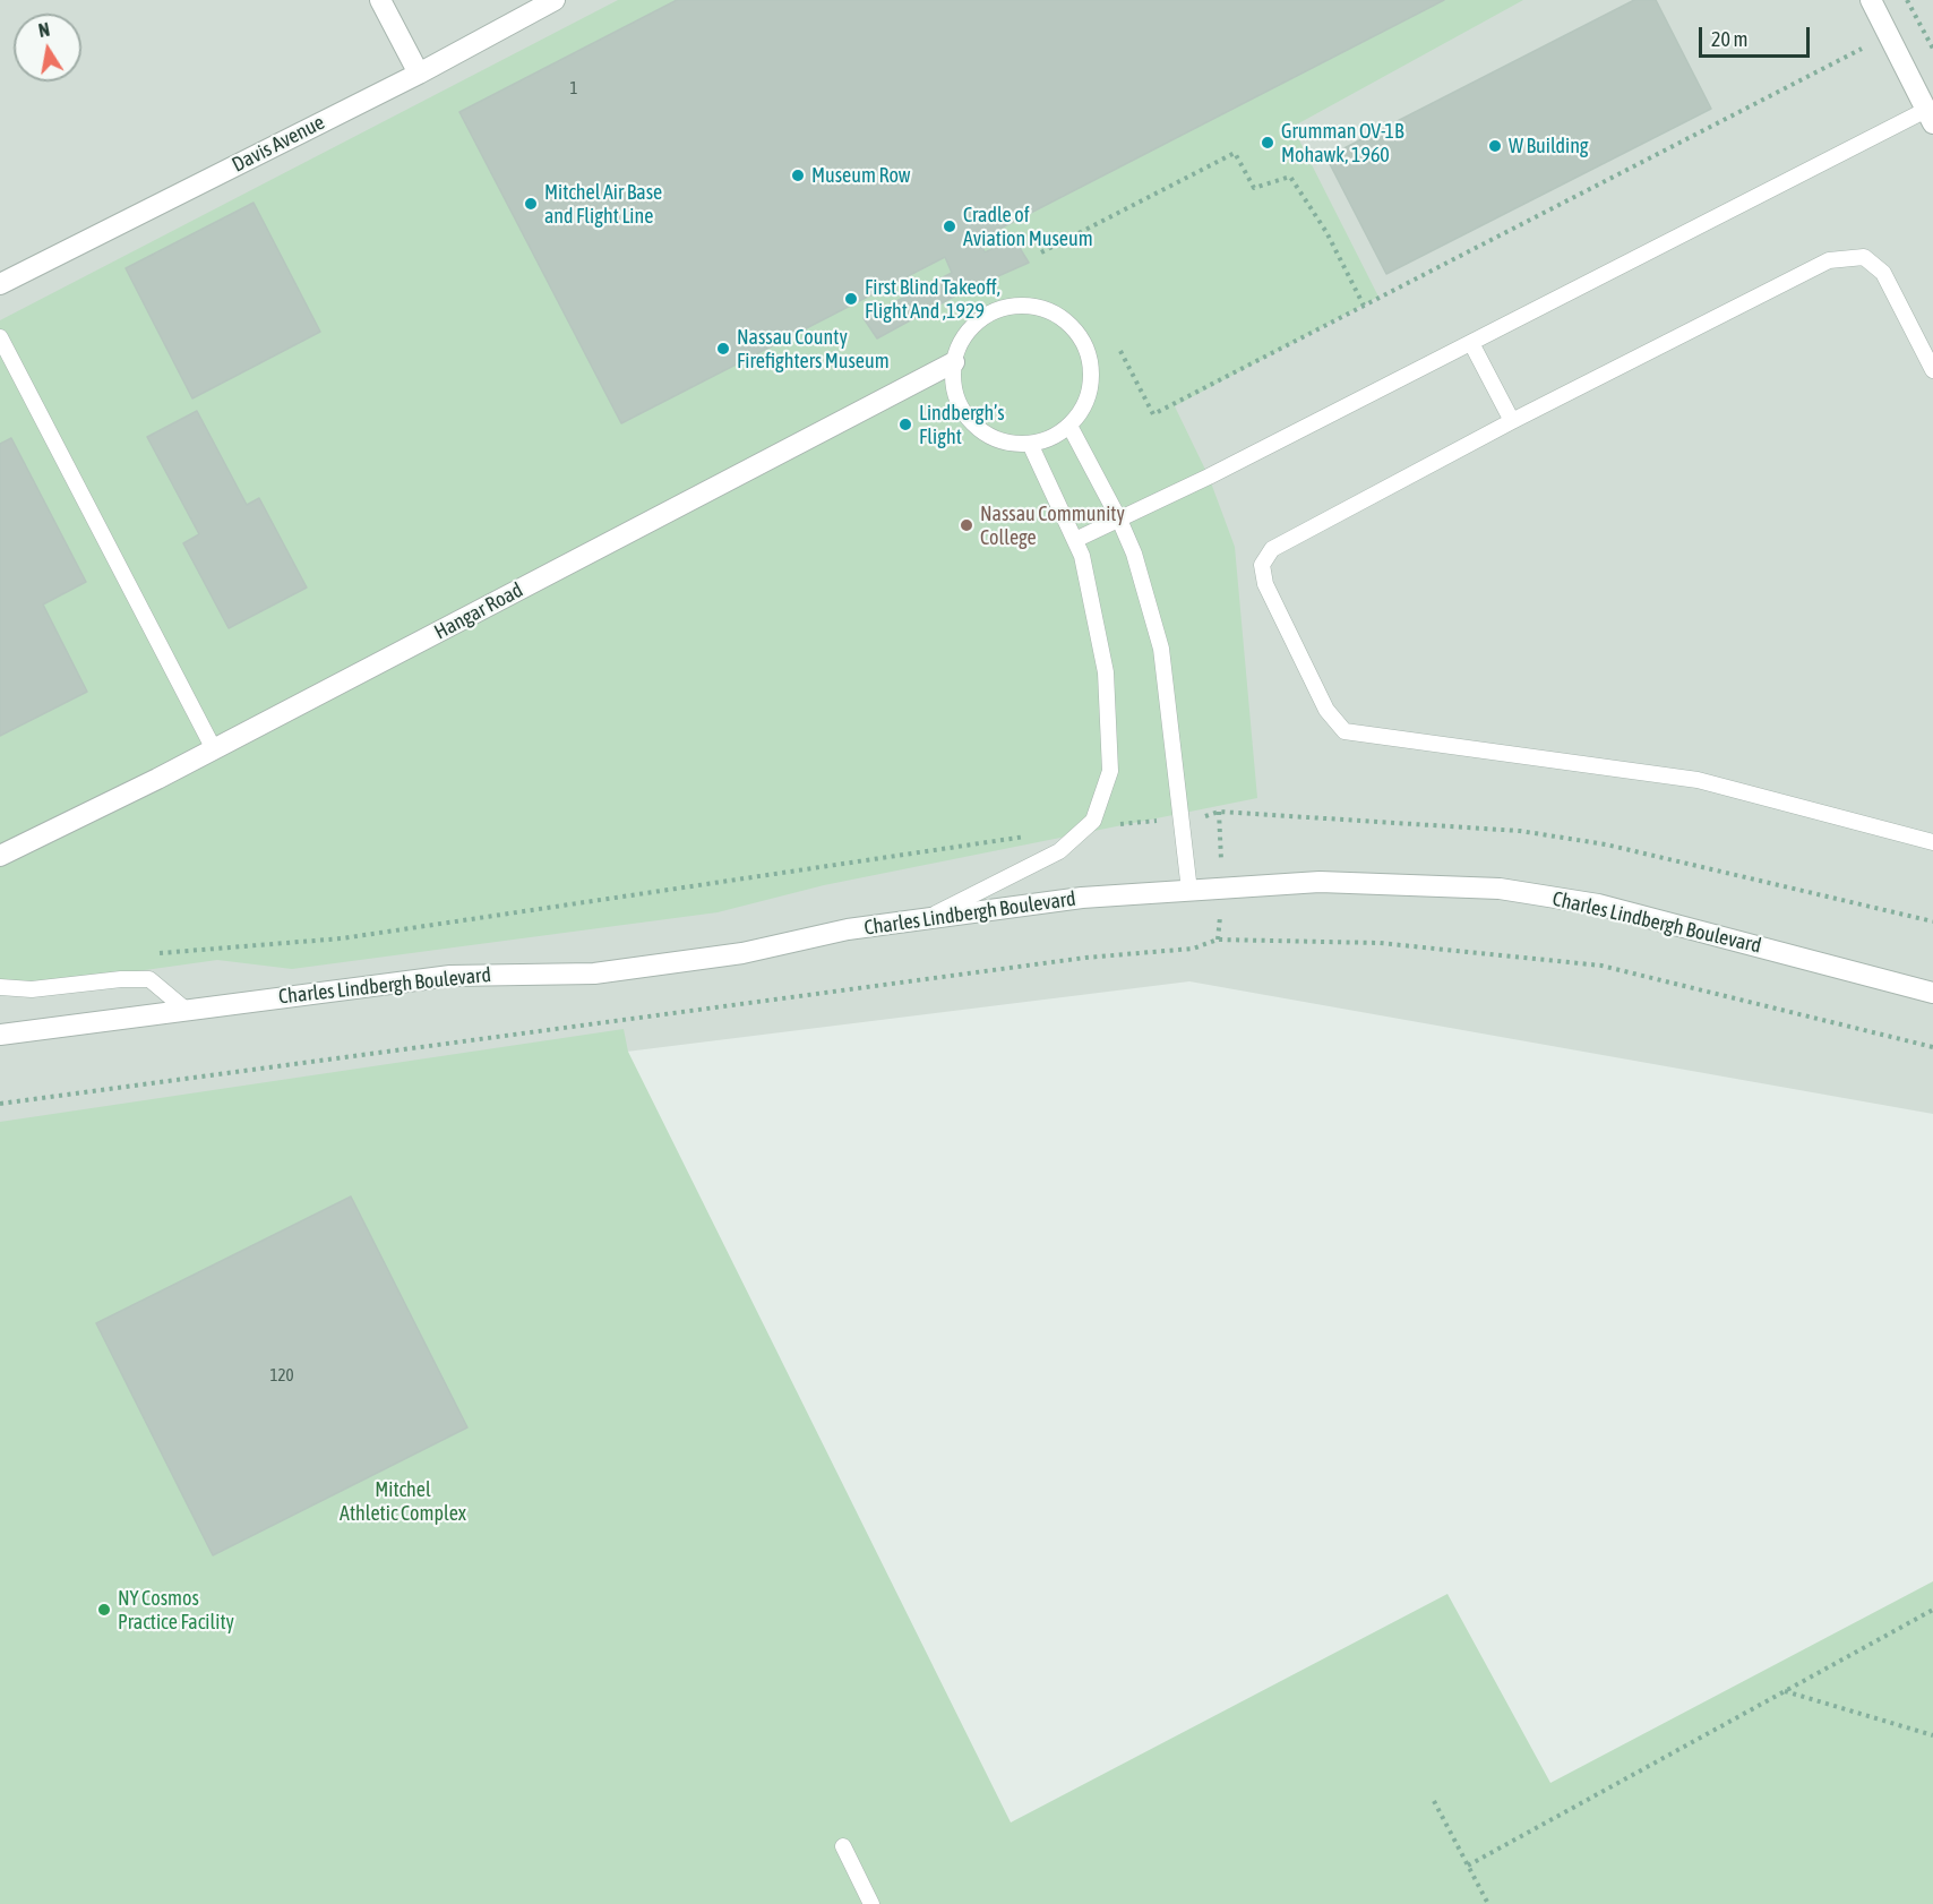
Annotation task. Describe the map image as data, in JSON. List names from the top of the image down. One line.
{"streets":{"street":["Davis Avenue","Hangar Road","Charles Lindbergh Boulevard"]},"parks":["Mitchel Athletic Complex"],"places":["Grumman OV-1B Mohawk, 1960","W Building","Museum Row","Mitchel Air Base and Flight Line","Cradle of Aviation Museum","First Blind Takeoff, Flight And ,1929","Nassau County Firefighters Museum","Lindbergh’s Flight","Nassau Community College","NY Cosmos Practice Facility"],"house_numbers":["1","120"],"scale_bar":"20 m","north":"top"}
